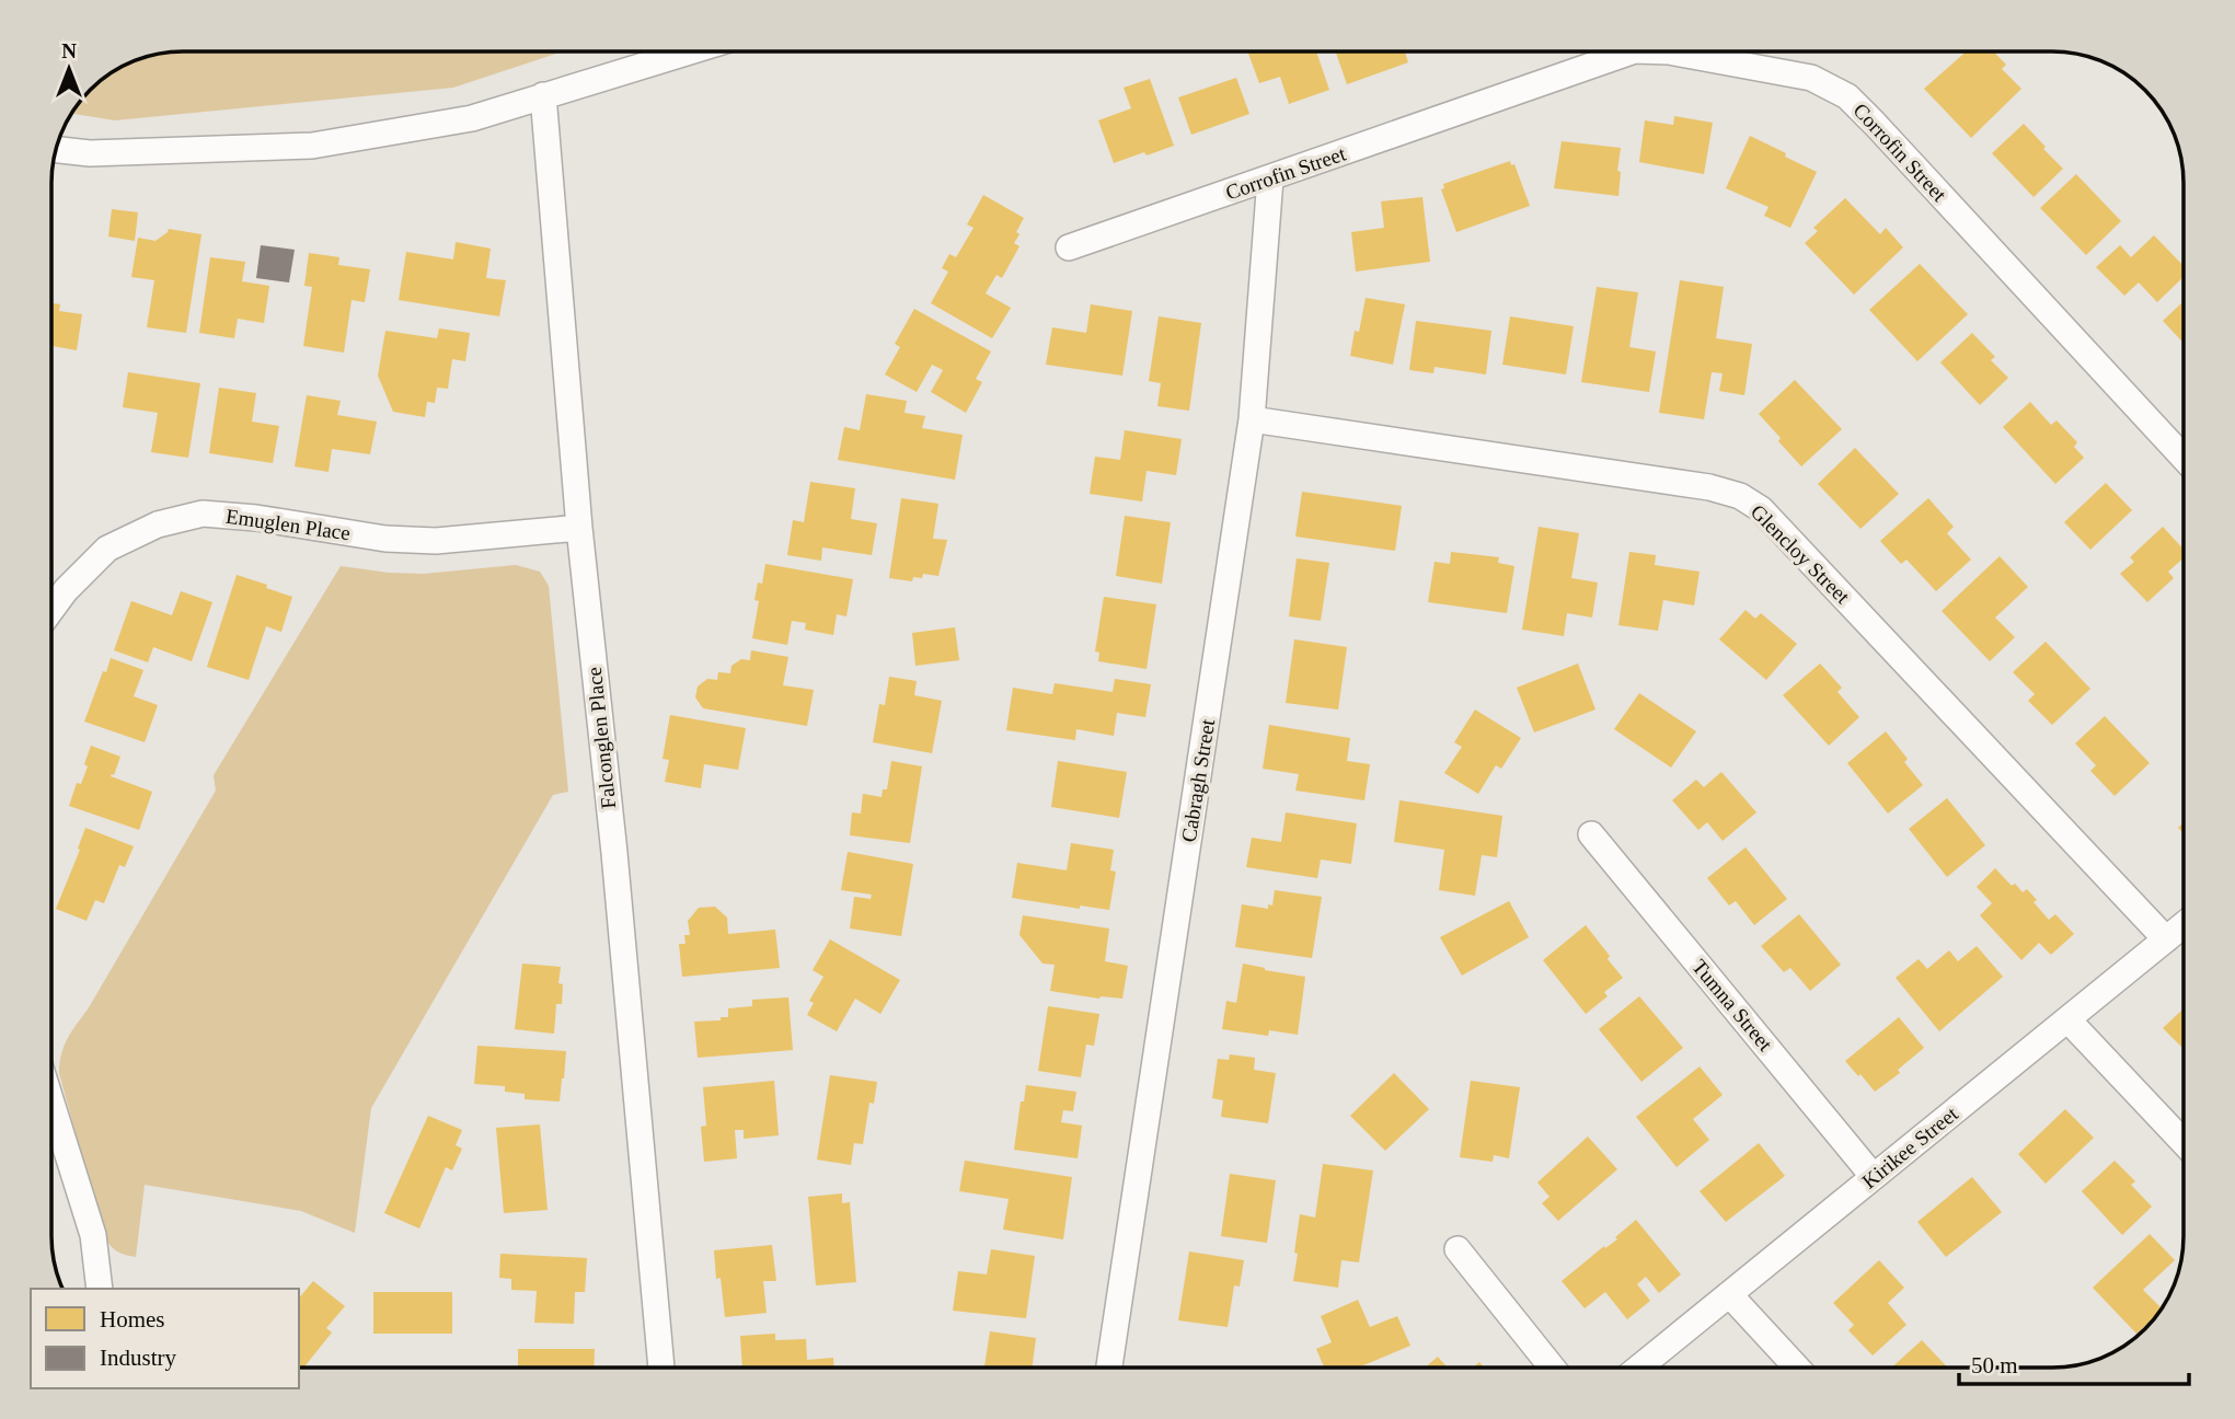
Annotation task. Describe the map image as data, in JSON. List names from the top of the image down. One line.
{"streets":{"street":["Corrofin Street","Emuglen Place","Glencloy Street","Falconglen Place","Cabragh Street","Tumna Street","Kirikee Street"]},"crossings":[["Corrofin Street","Cabragh Street"],["Emuglen Place","Falconglen Place"],["Glencloy Street","Cabragh Street"],["Glencloy Street","Kirikee Street"],["Tumna Street","Kirikee Street"]],"legend":["Homes","Industry"],"scale_bar":"50 m","north":"top"}
